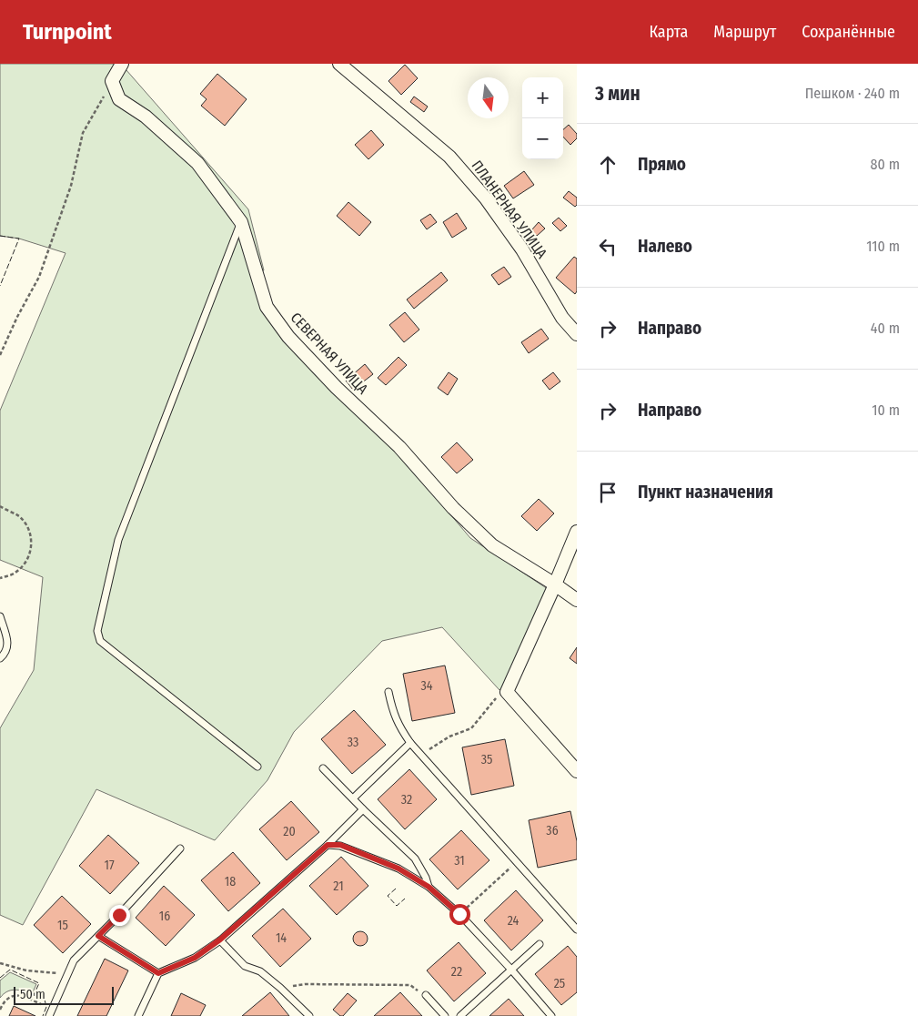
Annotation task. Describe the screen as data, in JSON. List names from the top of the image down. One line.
{"streets":{"street":["ПЛАНЕРНАЯ УЛИЦА","СЕВЕРНАЯ УЛИЦА"]},"house_numbers":["34","33","35","32","36","20","31","17","18","21","16","24","15","14","22","25"],"scale_bar":"50 m","north":"bottom","page":{"header":"Turnpoint","nav":["Карта","Маршрут","Сохранённые"],"heading":["3 мин","Пешком · 240 m"],"map_buttons":["+","−"],"list":[["Прямо","80 m"],["Налево","110 m"],["Направо","40 m"],["Направо","10 m"],"Пункт назначения"],"scale":"50 m"}}
